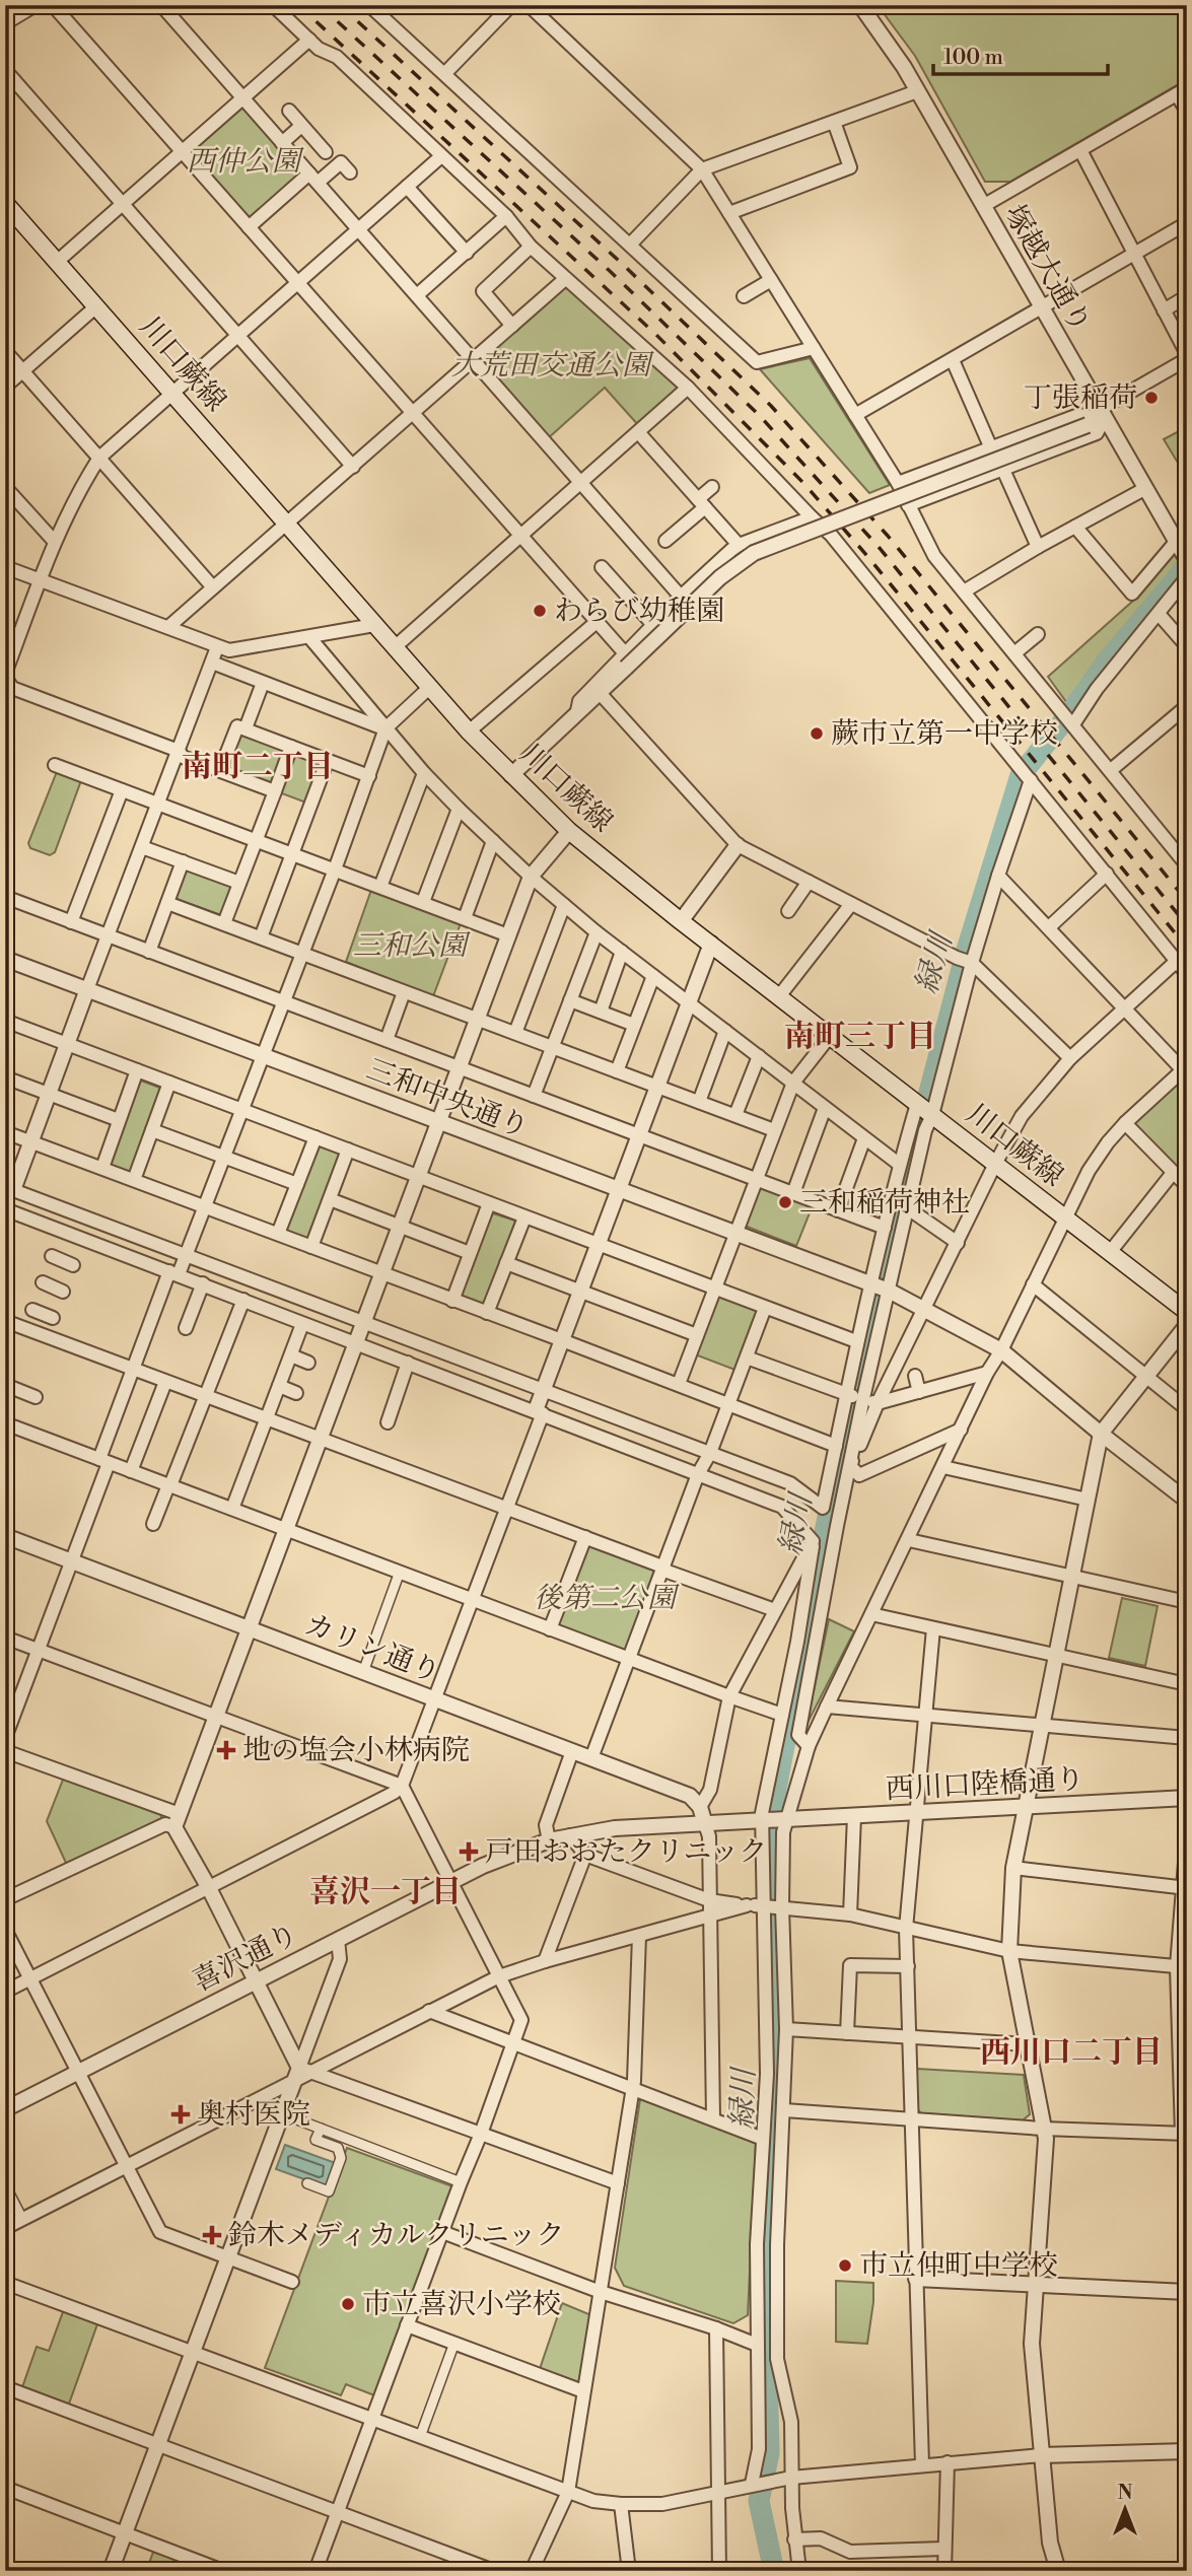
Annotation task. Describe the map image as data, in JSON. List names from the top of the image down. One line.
{"streets":{"main road":["川口蕨線"],"street":["塚越大通り","三和中央通り","カリン通り","西川口陸橋通り","喜沢通り"]},"crossings":[["西川口陸橋通り","喜沢通り"]],"districts":["南町二丁目","南町三丁目","喜沢一丁目","西川口二丁目"],"water":["緑川"],"parks":["西仲公園","大荒田交通公園","三和公園","後第二公園"],"places":{"other":["丁張稲荷","わらび幼稚園","蕨市立第一中学校","三和稲荷神社","市立仲町中学校","市立喜沢小学校"],"health":["地の塩会小林病院","戸田おおたクリニック","奥村医院","鈴木メディカルクリニック"]},"scale_bar":"100 m","north":"top"}
